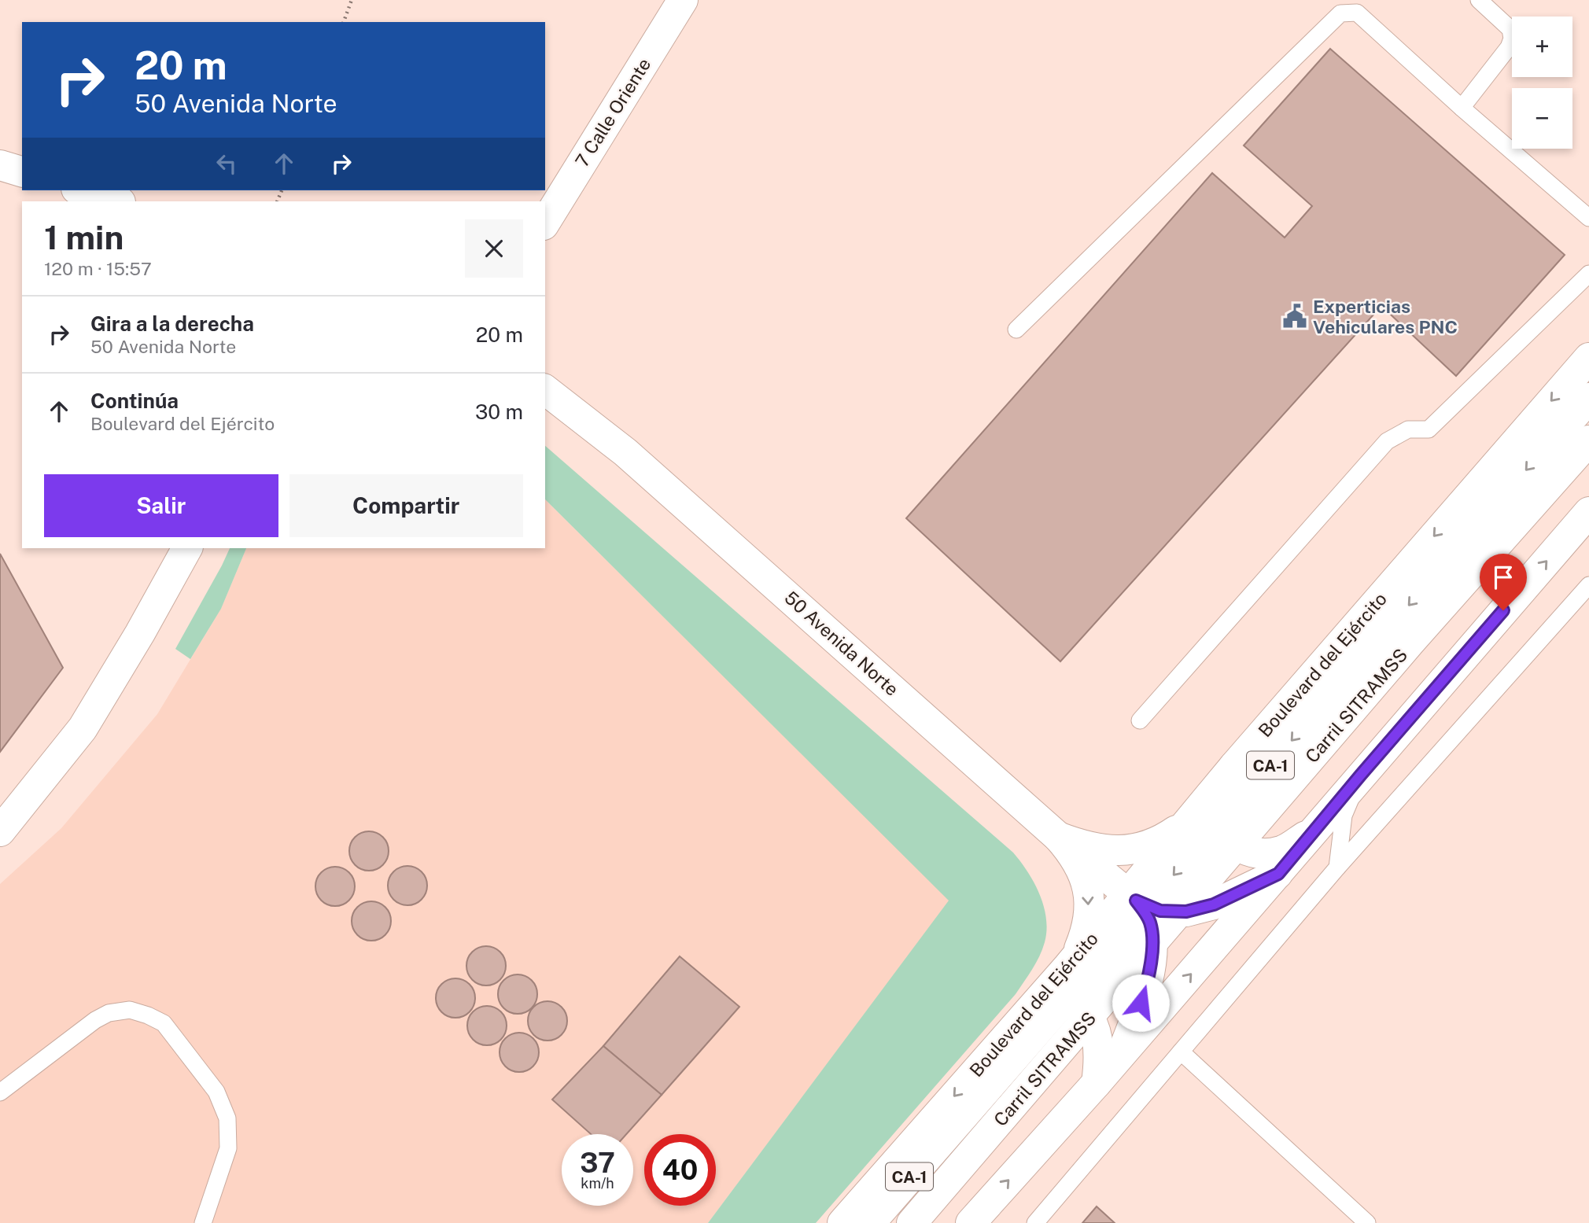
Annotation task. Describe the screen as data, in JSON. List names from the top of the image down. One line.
{"streets":{"main road":["7 Calle Oriente","50 Avenida Norte","Boulevard del Ejército","Carril SITRAMSS","CA-1"]},"crossings":[["50 Avenida Norte","Boulevard del Ejército"]],"places":{"public building":["Experticias Vehiculares PNC"]},"page":{"map_buttons":["+","−"],"turn":["20 m","50 Avenida Norte"],"heading":["1 min","120 m · 15:57"],"list":[{"name":"Gira a la derecha","note":"50 Avenida Norte","value":"20 m"},{"name":"Continúa","note":"Boulevard del Ejército","value":"30 m"}],"buttons":["Salir","Compartir"],"speed":"37 km/h","limit":"40"}}
